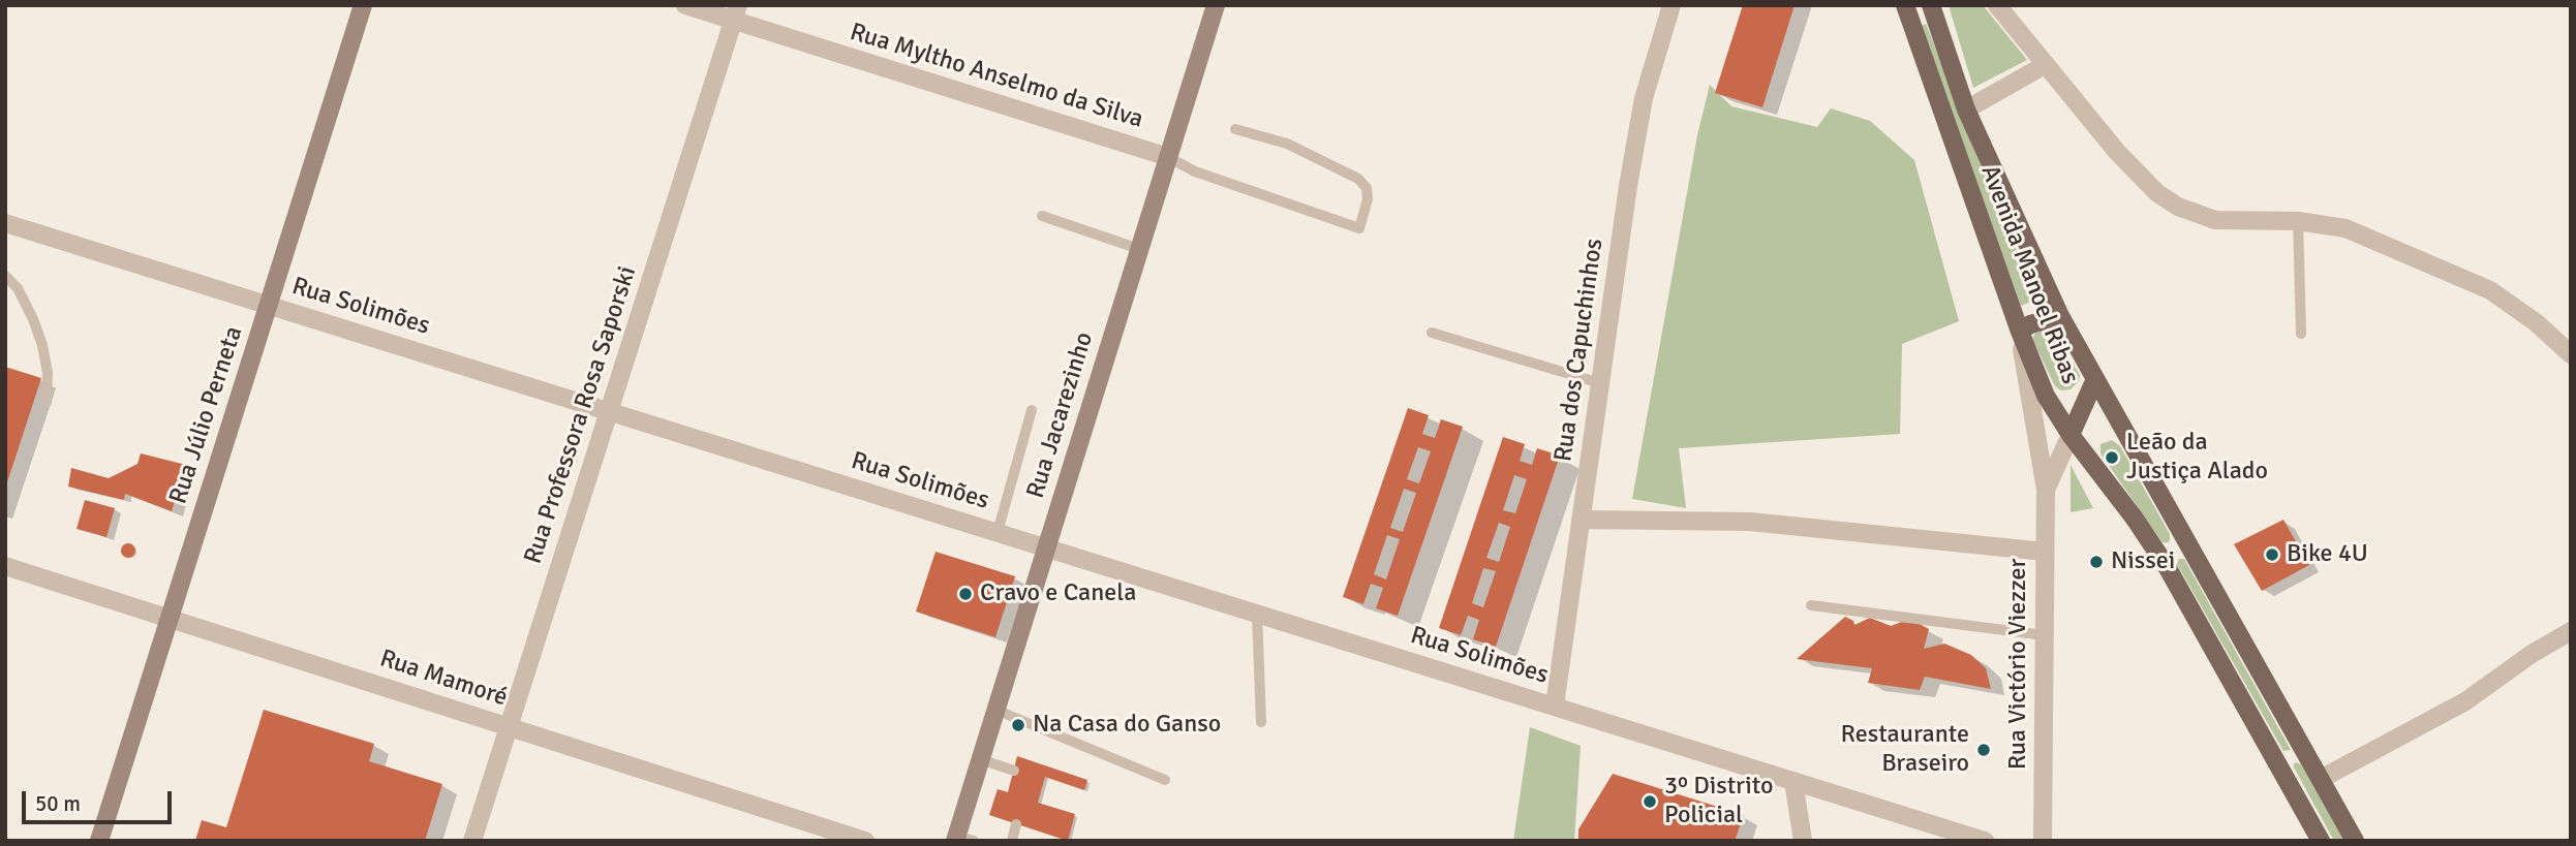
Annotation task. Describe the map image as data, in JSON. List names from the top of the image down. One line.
{"streets":{"main road":["Avenida Manoel Ribas","Rua Júlio Perneta","Rua Jacarezinho"],"street":["Rua Myltho Anselmo da Silva","Rua Solimões","Rua dos Capuchinhos","Rua Professora Rosa Saporski","Rua Victório Viezzer","Rua Mamoré"]},"crossings":[["Rua Myltho Anselmo da Silva","Rua Professora Rosa Saporski"],["Rua Myltho Anselmo da Silva","Rua Jacarezinho"],["Avenida Manoel Ribas","Rua Victório Viezzer"],["Rua Solimões","Rua dos Capuchinhos"],["Rua Solimões","Rua Júlio Perneta"],["Rua Solimões","Rua Professora Rosa Saporski"],["Rua Solimões","Rua Jacarezinho"],["Rua Júlio Perneta","Rua Mamoré"],["Rua Professora Rosa Saporski","Rua Mamoré"]],"places":["Leão da Justiça Alado","Bike 4U","Nissei","Cravo e Canela","Na Casa do Ganso","Restaurante Braseiro","3º Distrito Policial"],"scale_bar":"50 m"}
